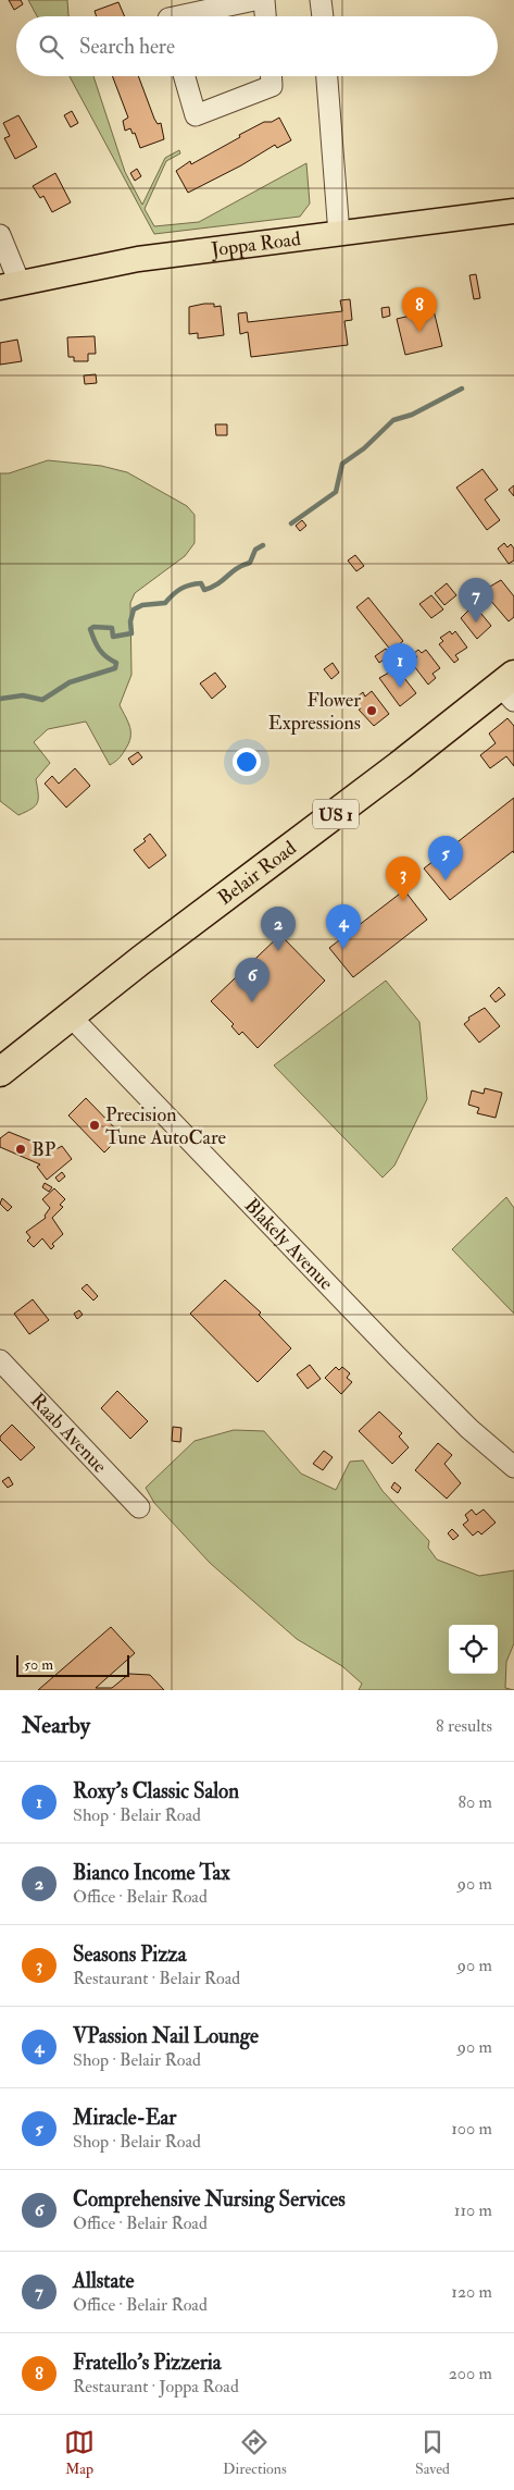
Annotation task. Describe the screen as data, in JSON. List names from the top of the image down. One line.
{"streets":{"highway":["US 1","Belair Road"],"main road":["Joppa Road"],"street":["Blakely Avenue","Raab Avenue"]},"crossings":[["Belair Road","Blakely Avenue"]],"places":["Flower Expressions","Precision Tune AutoCare","BP"],"scale_bar":"50 m","page":{"search":"Search here","pins":["8","7","1","5","3","4","2","6"],"scale":"50 m","heading":["Nearby","8 results"],"list":[{"mark":"1","name":"Roxy's Classic Salon","note":"Shop · Belair Road","value":"80 m"},{"mark":"2","name":"Bianco Income Tax","note":"Office · Belair Road","value":"90 m"},{"mark":"3","name":"Seasons Pizza","note":"Restaurant · Belair Road","value":"90 m"},{"mark":"4","name":"VPassion Nail Lounge","note":"Shop · Belair Road","value":"90 m"},{"mark":"5","name":"Miracle-Ear","note":"Shop · Belair Road","value":"100 m"},{"mark":"6","name":"Comprehensive Nursing Services","note":"Office · Belair Road","value":"110 m"},{"mark":"7","name":"Allstate","note":"Office · Belair Road","value":"120 m"},{"mark":"8","name":"Fratello's Pizzeria","note":"Restaurant · Joppa Road","value":"200 m"}],"nav":["Map","Directions","Saved"]}}
